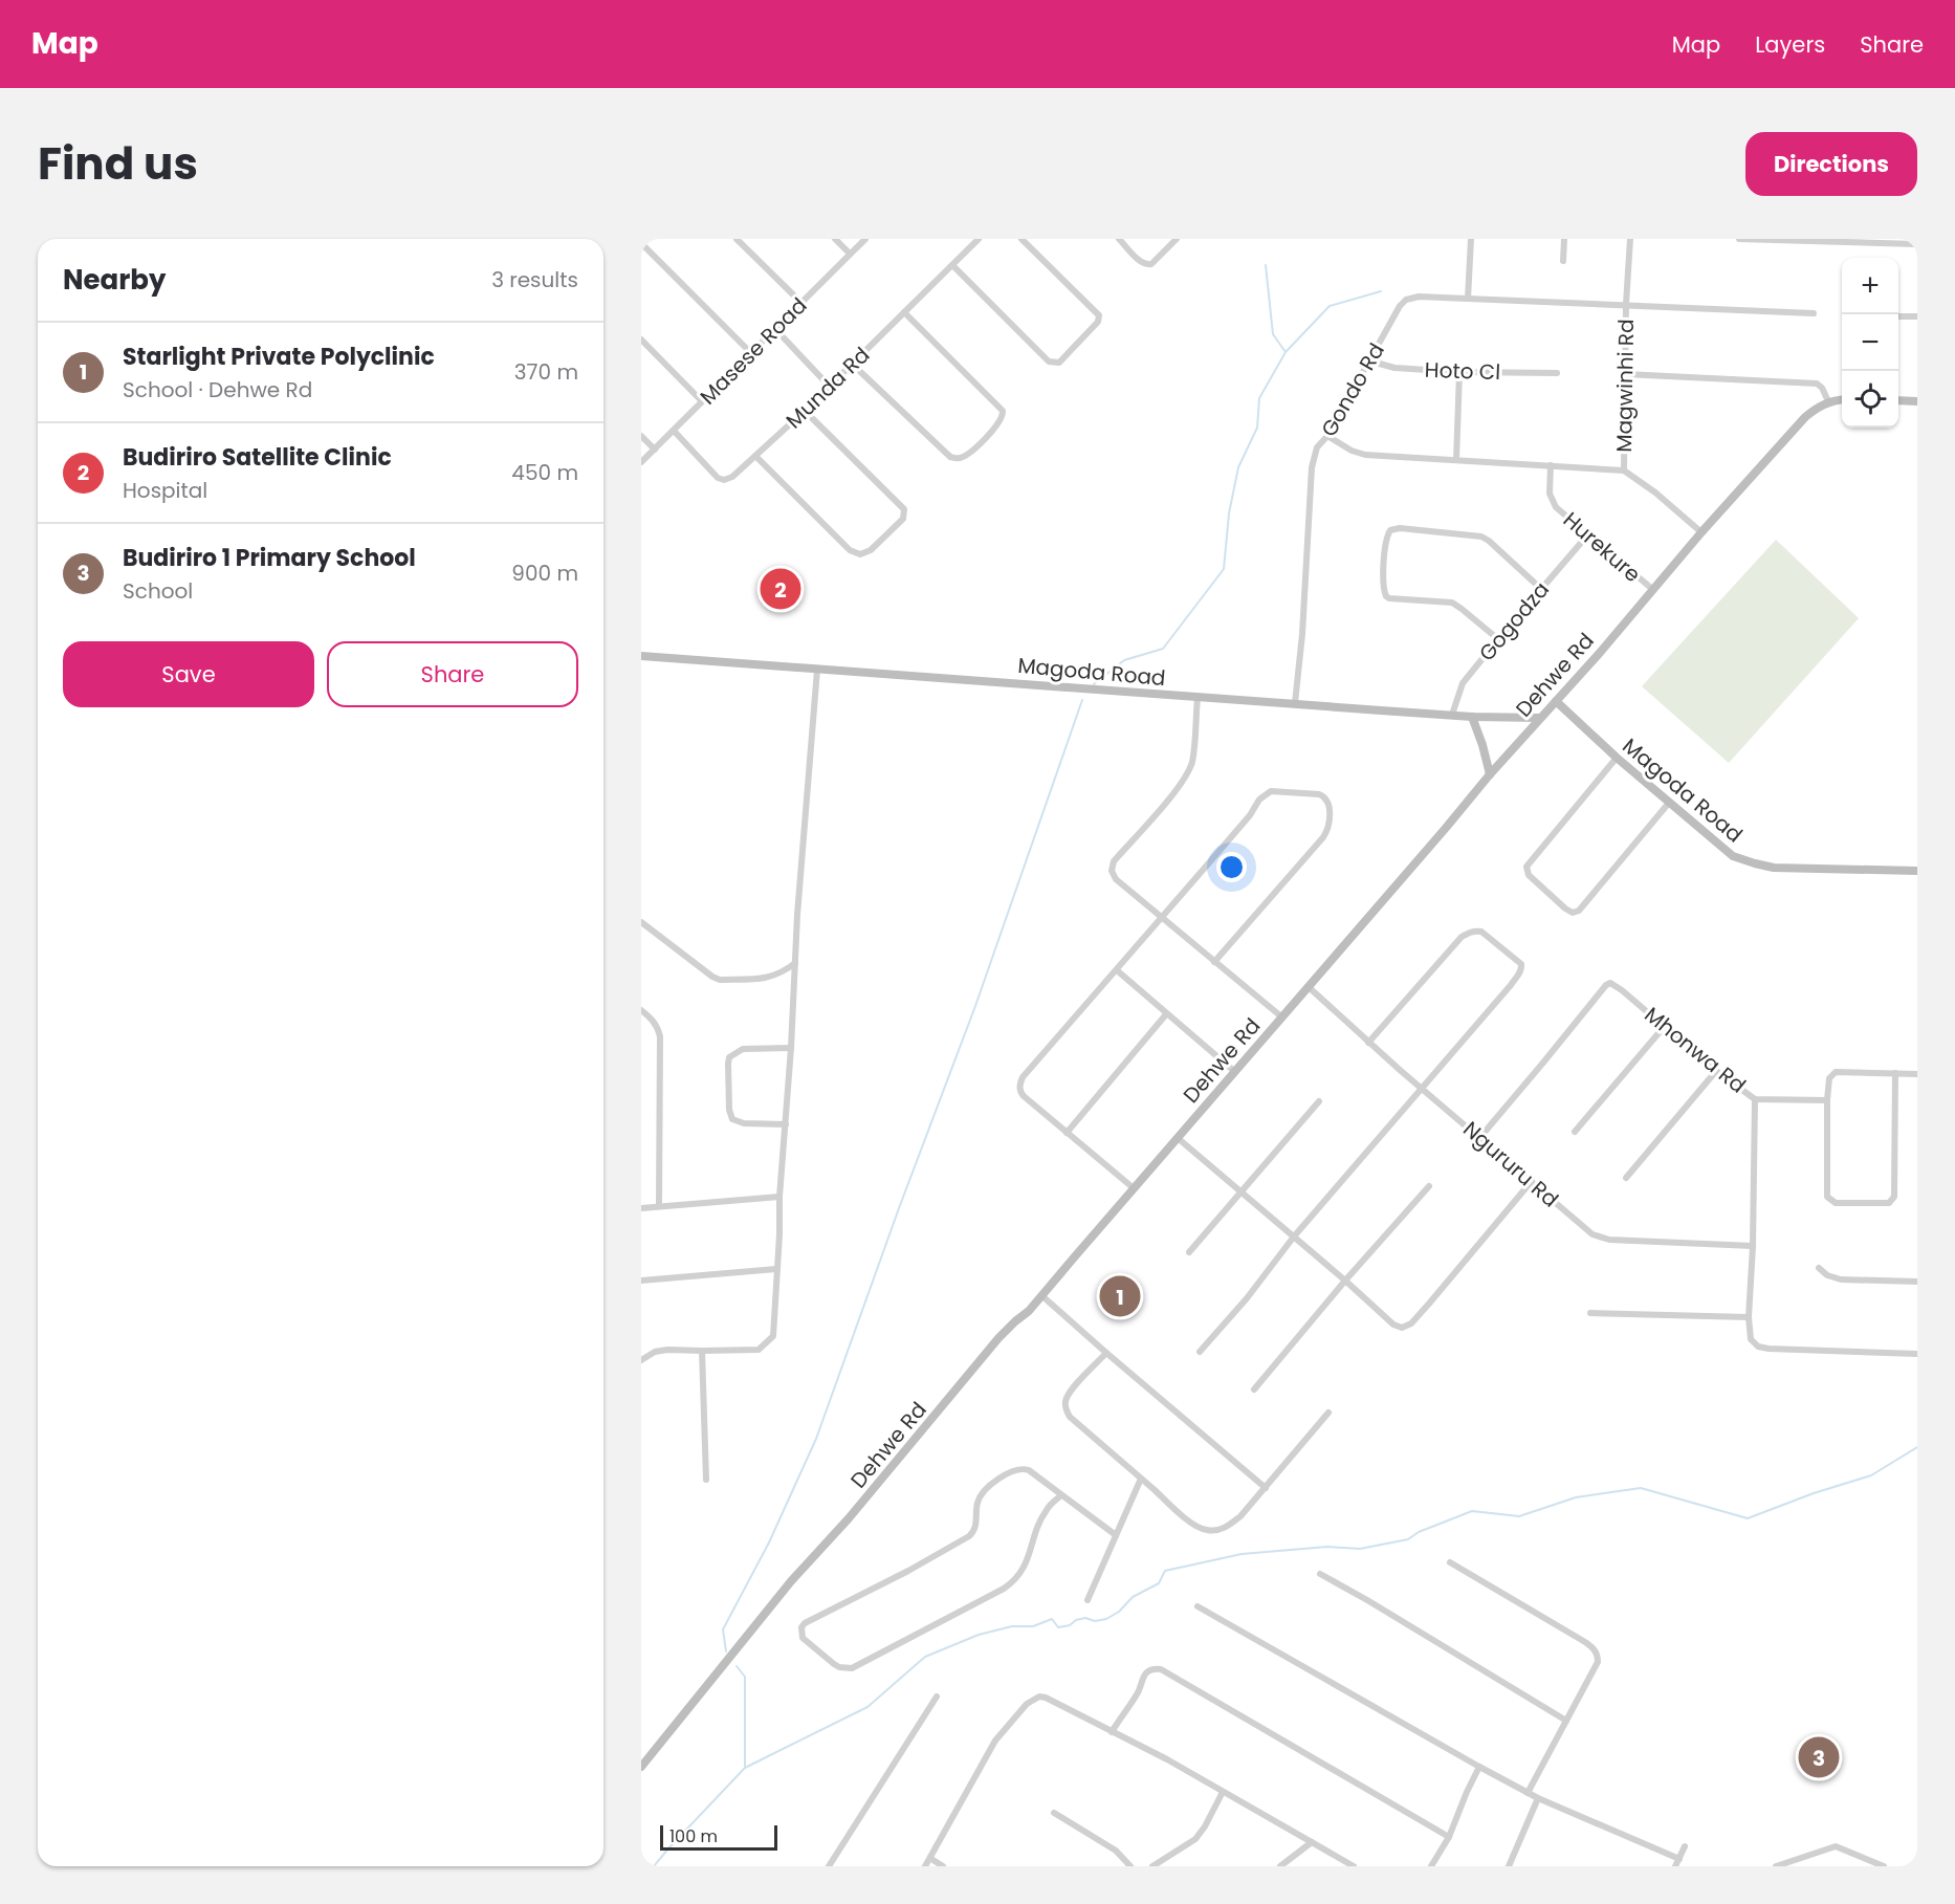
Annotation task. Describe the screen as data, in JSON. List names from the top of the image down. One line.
{"streets":{"street":["Masese Road","Hoto Cl","Magwinhi Rd","Munda Rd","Gondo Rd","Hurekure","Gogodza","Magoda Road","Dehwe Rd","Mhonwa Rd","Ngururu Rd"]},"crossings":[["Masese Road","Munda Rd"],["Hoto Cl","Gondo Rd"],["Magwinhi Rd","Gondo Rd"],["Magwinhi Rd","Dehwe Rd"],["Gondo Rd","Magoda Road"],["Hurekure","Gogodza"],["Hurekure","Dehwe Rd"],["Gogodza","Magoda Road"],["Magoda Road","Dehwe Rd"],["Dehwe Rd","Ngururu Rd"],["Mhonwa Rd","Ngururu Rd"]],"scale_bar":"100 m","page":{"header":"Map","nav":["Map","Layers","Share"],"title":"Find us","buttons":["Directions",["Save","Share"]],"heading":["Nearby","3 results"],"map_buttons":["+","−"],"list":[{"mark":"1","name":"Starlight Private Polyclinic","note":"School · Dehwe Rd","value":"370 m"},{"mark":"2","name":"Budiriro Satellite Clinic","note":"Hospital","value":"450 m"},{"mark":"3","name":"Budiriro 1 Primary School","note":"School","value":"900 m"}],"pins":["2","1","3"],"scale":"100 m"}}
